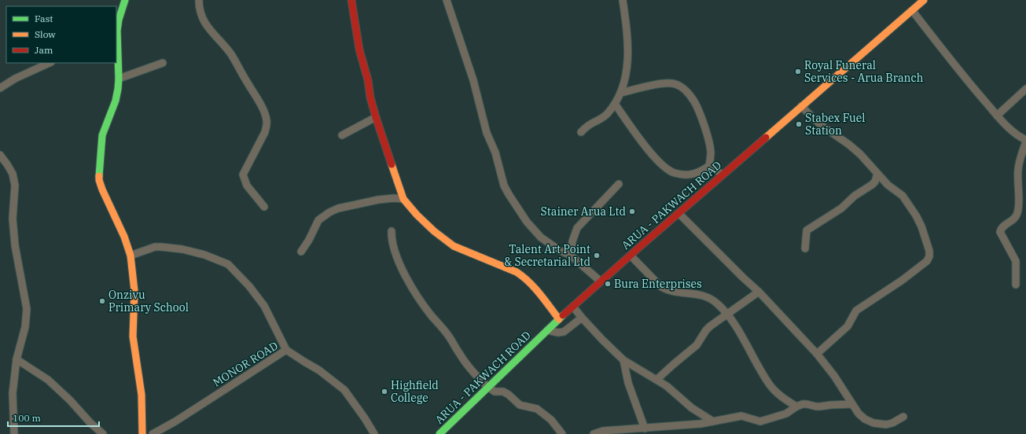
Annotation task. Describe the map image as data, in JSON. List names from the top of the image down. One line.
{"streets":{"street":["ARUA - PAKWACH ROAD","MONOR ROAD"]},"places":["Royal Funeral Services - Arua Branch","Stabex Fuel Station","Stainer Arua Ltd","Talent Art Point & Secretarial Ltd","Bura Enterprises","Onzivu Primary School","Highfield College"],"legend":["Fast","Slow","Jam"],"scale_bar":"100 m"}
